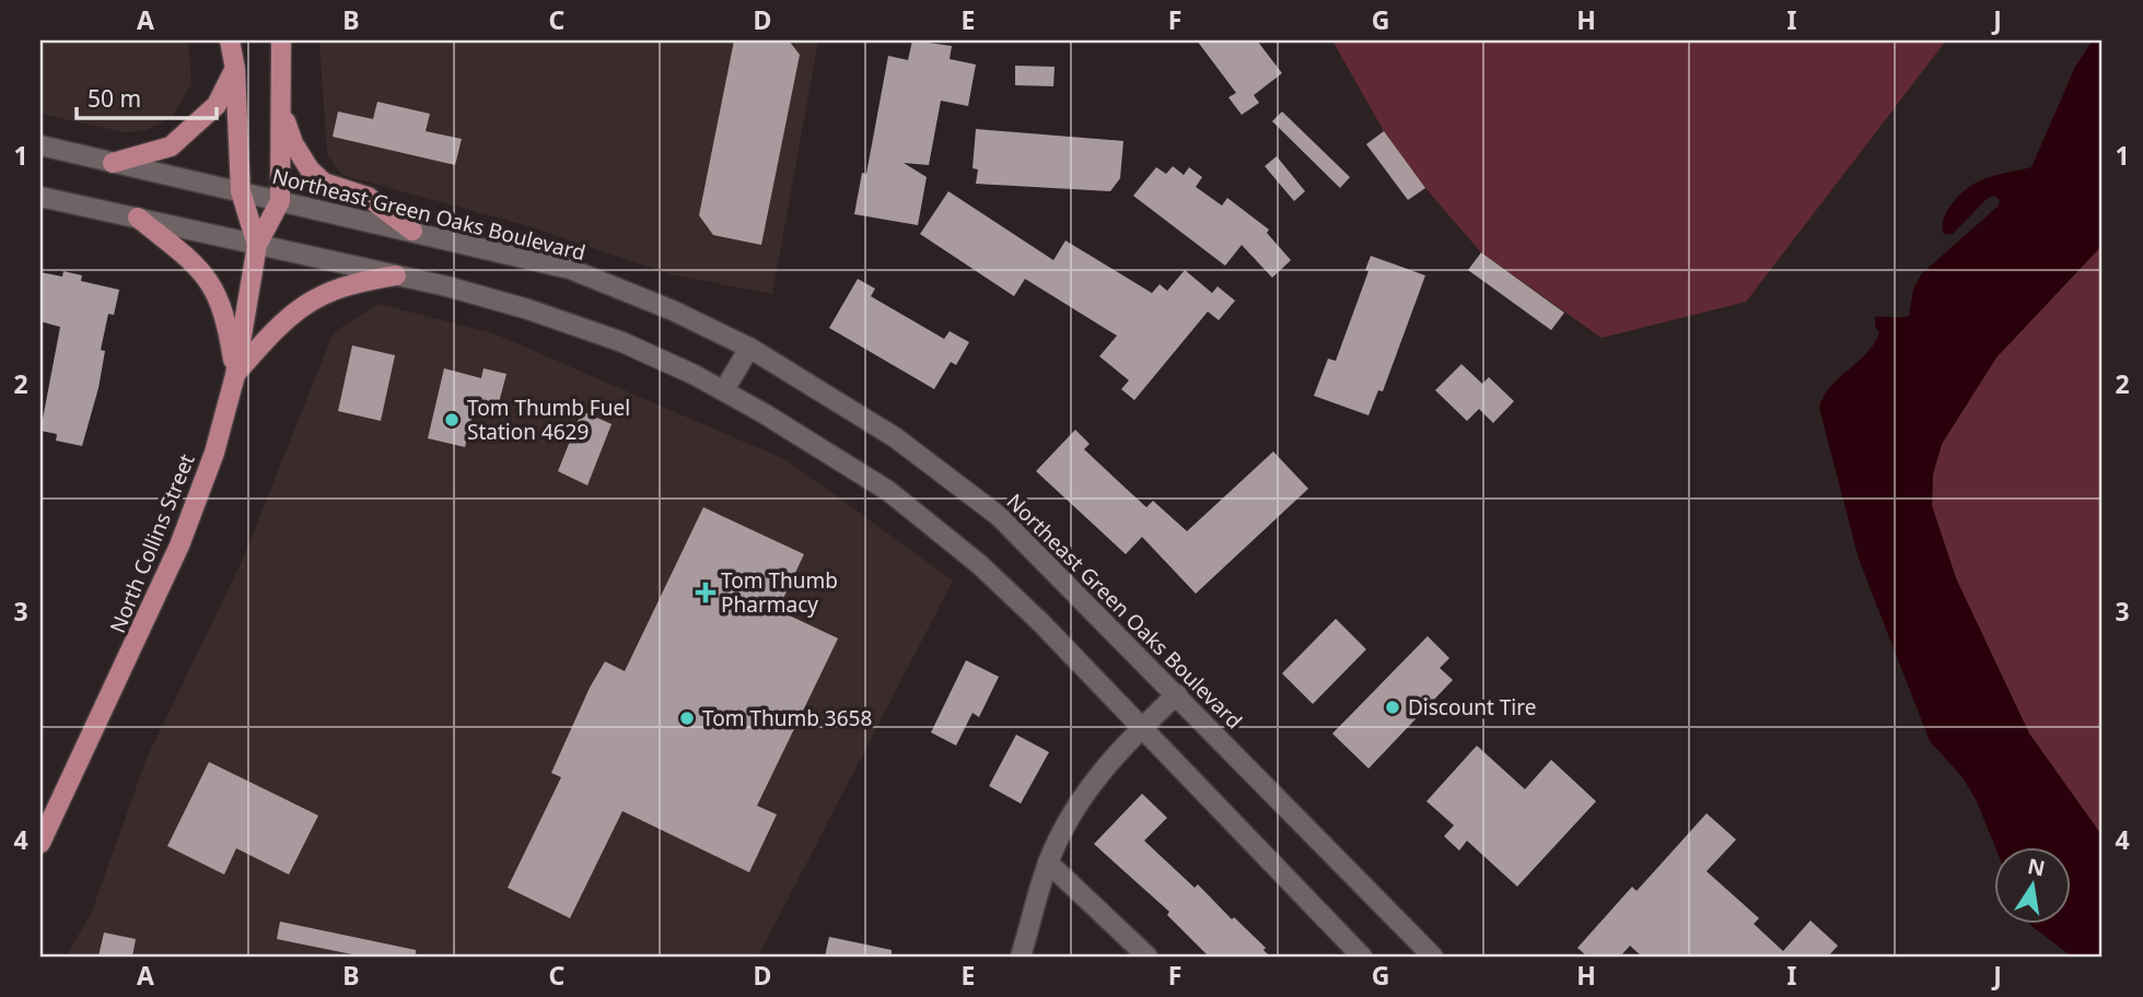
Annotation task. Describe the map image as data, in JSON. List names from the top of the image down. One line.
{"streets":{"main road":["Northeast Green Oaks Boulevard","North Collins Street"]},"crossings":[["Northeast Green Oaks Boulevard","North Collins Street"]],"places":{"other":["Tom Thumb Fuel Station 4629","Discount Tire","Tom Thumb 3658"],"health":["Tom Thumb Pharmacy"]},"scale_bar":"50 m","north":"top","grid":{"columns":["A","B","C","D","E","F","G","H","I","J"],"rows":["1","2","3","4"]}}
